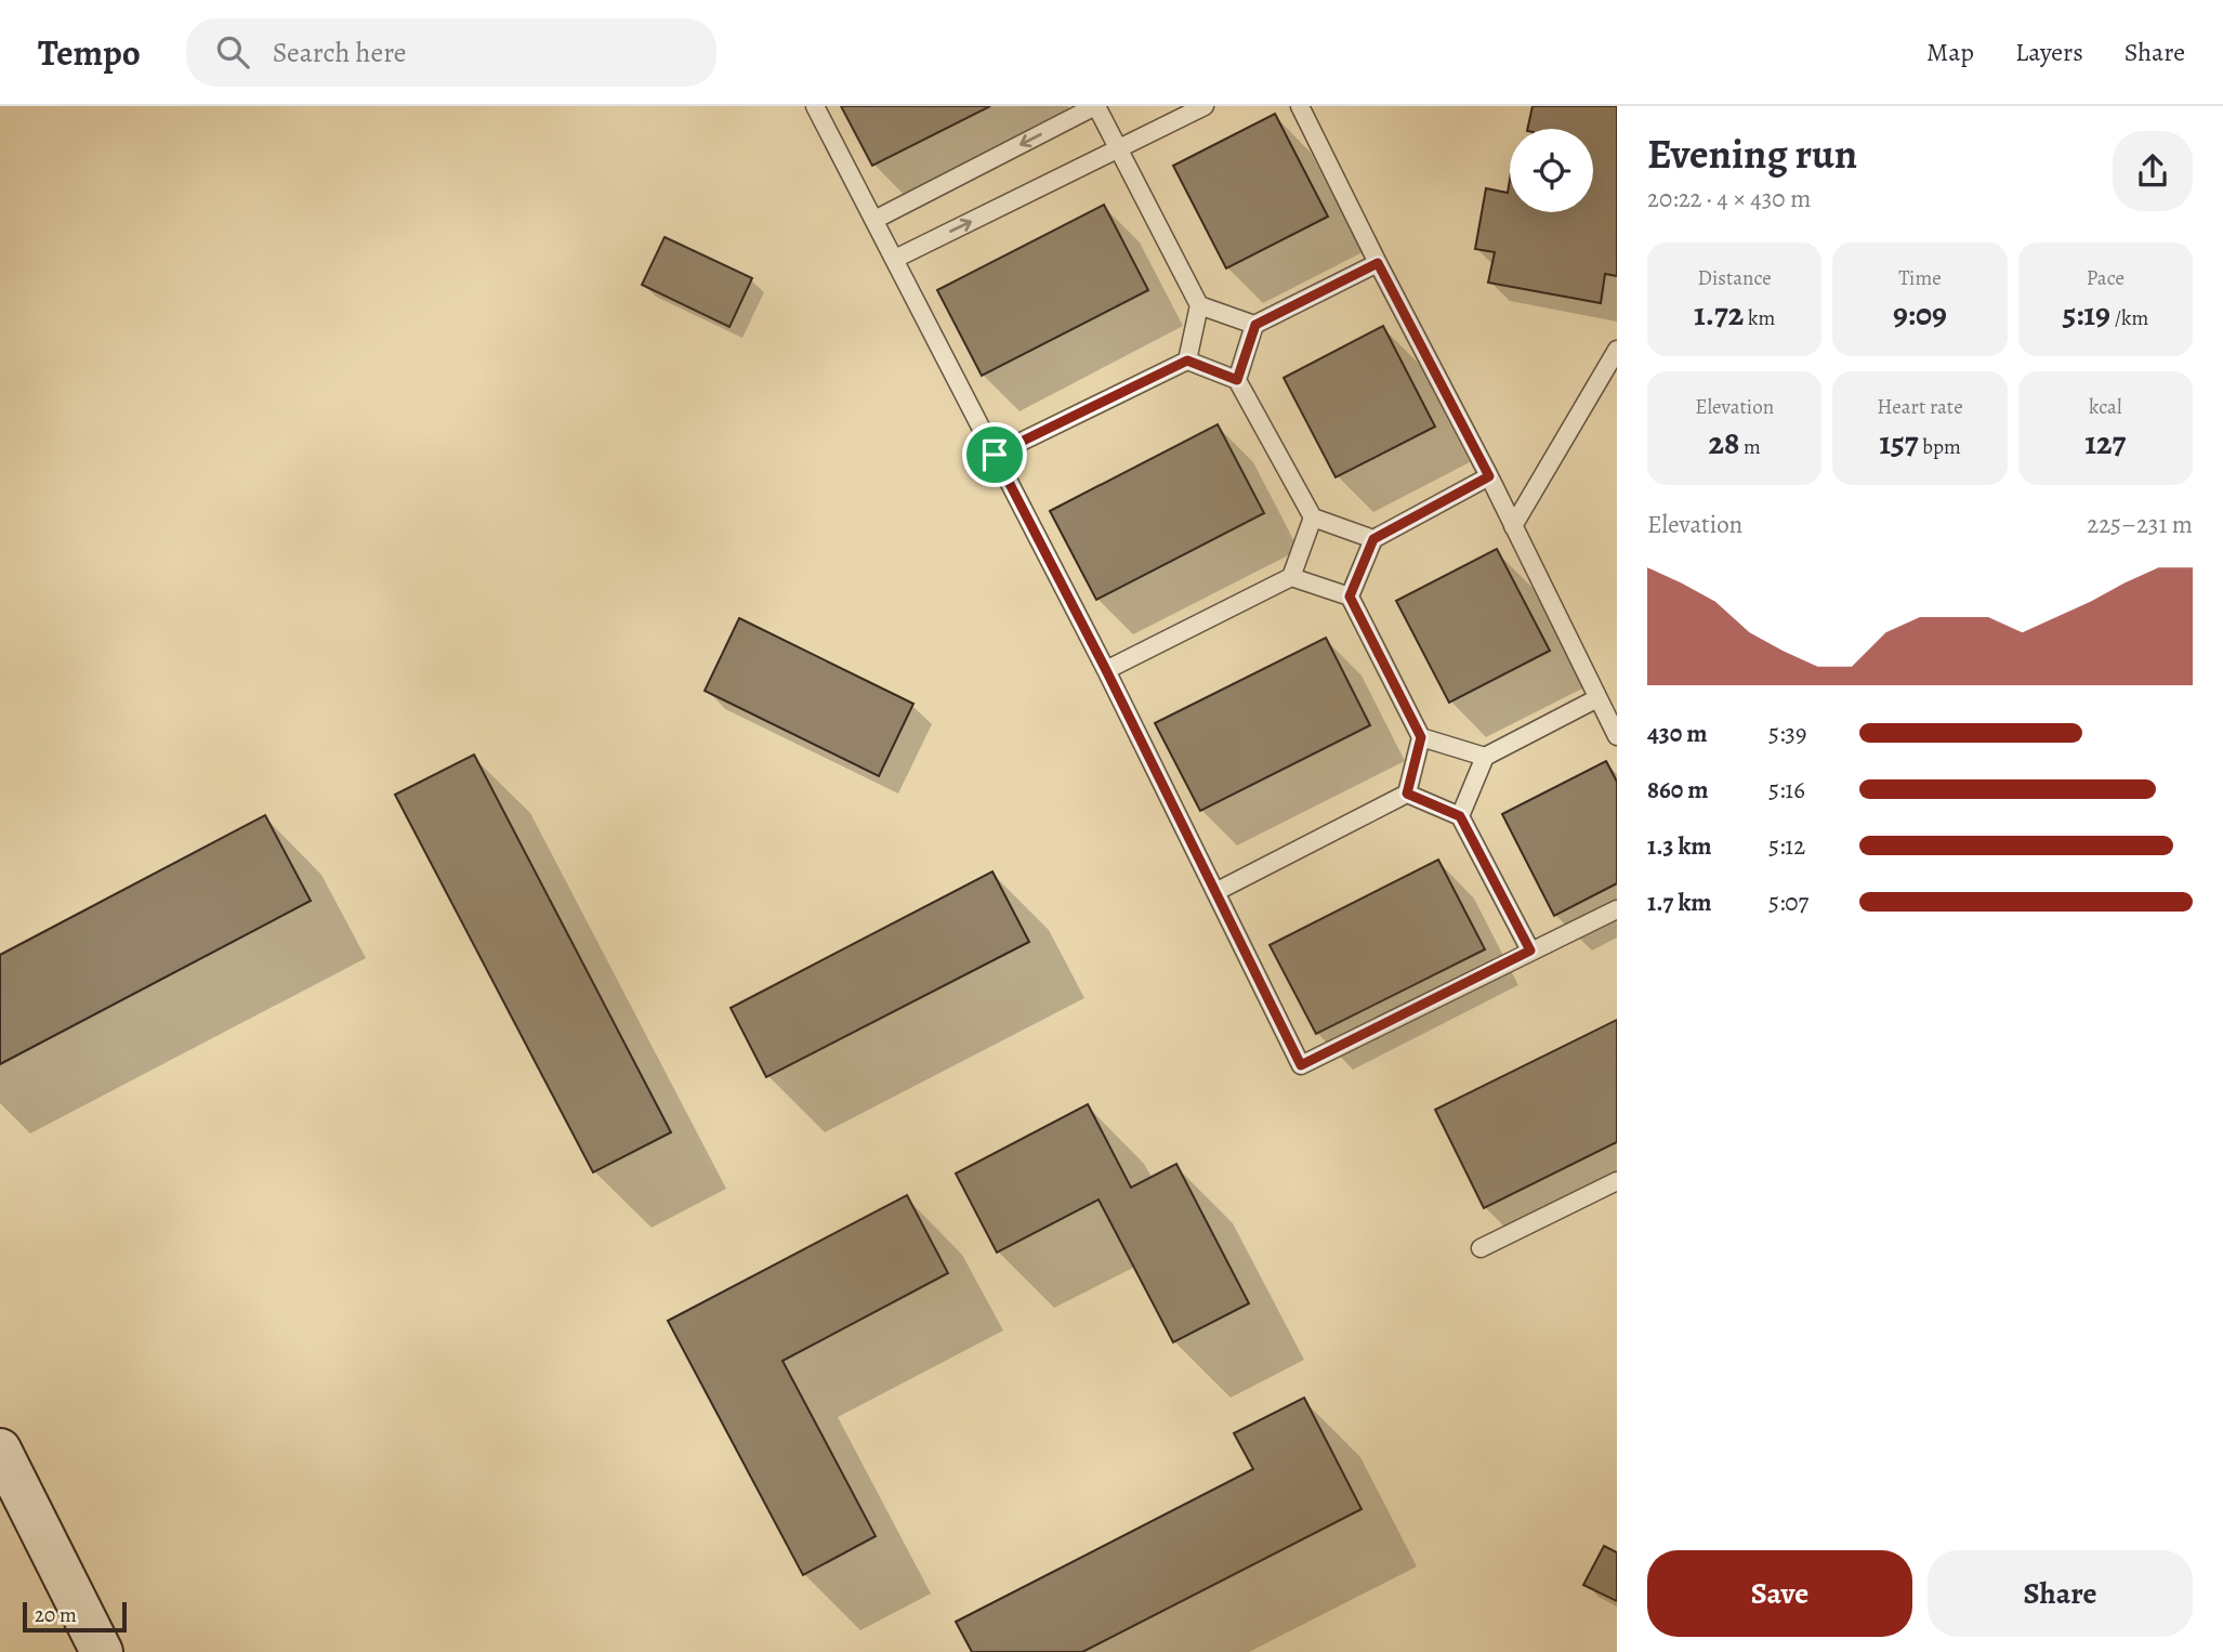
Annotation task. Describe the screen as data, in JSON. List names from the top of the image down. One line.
{"scale_bar":"20 m","page":{"header":"Tempo","search":"Search here","nav":["Map","Layers","Share"],"heading":["Evening run","20:22 · 4 × 430 m"],"stats":[["Distance","1.72 km"],["Time","9:09"],["Pace","5:19 /km"],["Elevation","28 m"],["Heart rate","157 bpm"],["kcal","127"]],"chart":["Elevation","225–231 m"],"list":[{"name":"430 m","note":"5:39"},{"name":"860 m","note":"5:16"},{"name":"1.3 km","note":"5:12"},{"name":"1.7 km","note":"5:07"}],"buttons":["Save","Share"],"scale":"20 m"}}
